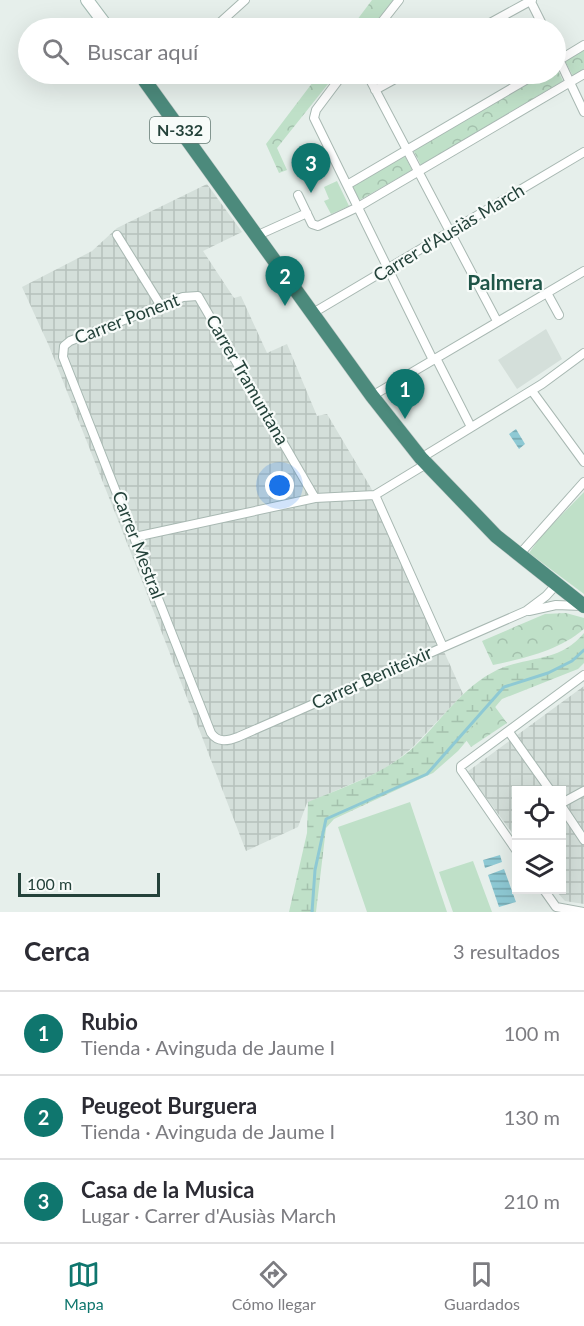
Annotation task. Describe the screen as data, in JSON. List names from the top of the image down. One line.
{"streets":{"highway":["N-332"],"street":["Carrer d'Ausiàs March","Carrer Ponent","Carrer Tramuntana","Carrer Mestral","Carrer Beniteixir"]},"crossings":[["N-332","Carrer d'Ausiàs March"],["N-332","Carrer Beniteixir"],["Carrer Ponent","Carrer Tramuntana"],["Carrer Ponent","Carrer Mestral"],["Carrer Mestral","Carrer Beniteixir"]],"districts":["Palmera"],"scale_bar":"100 m","page":{"search":"Buscar aquí","pins":["3","2","1"],"scale":"100 m","heading":["Cerca","3 resultados"],"list":[{"mark":"1","name":"Rubio","note":"Tienda · Avinguda de Jaume I","value":"100 m"},{"mark":"2","name":"Peugeot Burguera","note":"Tienda · Avinguda de Jaume I","value":"130 m"},{"mark":"3","name":"Casa de la Musica","note":"Lugar · Carrer d'Ausiàs March","value":"210 m"}],"nav":["Mapa","Cómo llegar","Guardados"]}}
